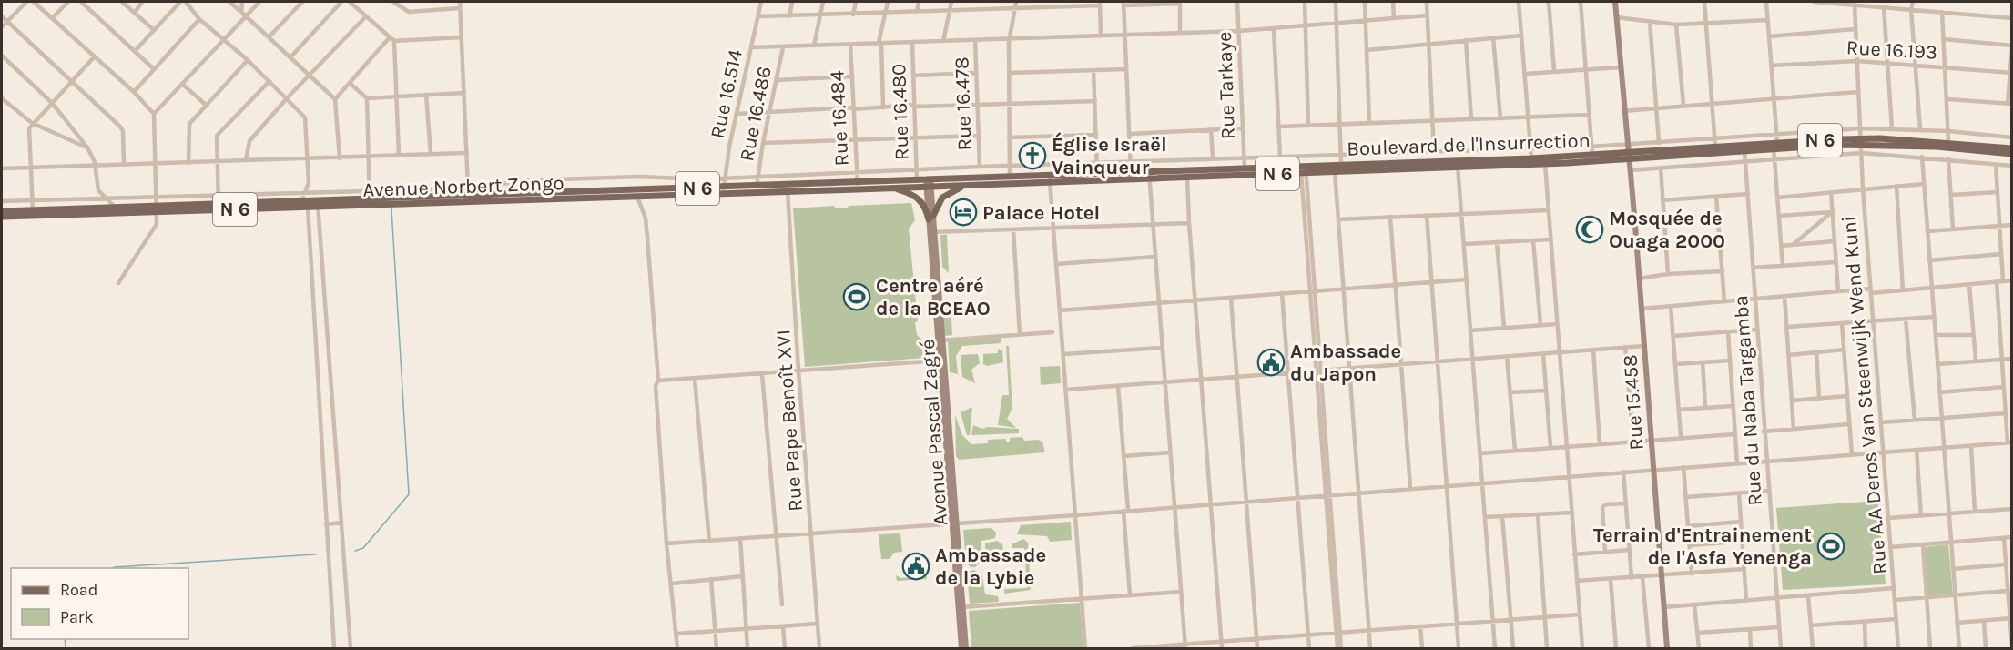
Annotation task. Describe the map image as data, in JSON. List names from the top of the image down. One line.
{"streets":{"main road":["N 6","Boulevard de l'Insurrection","Avenue Norbert Zongo","Rue 15.458","Avenue Pascal Zagré"],"street":["Rue 16.193","Rue Tarkaye","Rue 16.514","Rue 16.478","Rue 16.480","Rue 16.486","Rue 16.484","Rue A.A Deros Van Steenwijk Wend Kuni","Rue du Naba Targamba","Rue Pape Benoît XVI"]},"crossings":[["Rue 16.193","Rue A.A Deros Van Steenwijk Wend Kuni"],["Rue Tarkaye","Boulevard de l'Insurrection"],["Rue 16.514","Avenue Norbert Zongo"],["Rue 16.480","Avenue Norbert Zongo"],["Rue 16.486","Avenue Norbert Zongo"],["Rue 16.484","Avenue Norbert Zongo"],["Boulevard de l'Insurrection","Avenue Norbert Zongo"],["Boulevard de l'Insurrection","Rue A.A Deros Van Steenwijk Wend Kuni"],["Boulevard de l'Insurrection","Rue du Naba Targamba"],["Boulevard de l'Insurrection","Rue 15.458"],["Boulevard de l'Insurrection","Avenue Pascal Zagré"],["Avenue Norbert Zongo","Rue Pape Benoît XVI"],["Avenue Norbert Zongo","Avenue Pascal Zagré"]],"places":{"church":["Église Israël Vainqueur"],"hotel":["Palace Hotel"],"mosque":["Mosquée de Ouaga 2000"],"sports":["Centre aéré de la BCEAO","Terrain d'Entrainement de l'Asfa Yenenga"],"public building":["Ambassade du Japon","Ambassade de la Lybie"]},"legend":["Road","Park"]}
